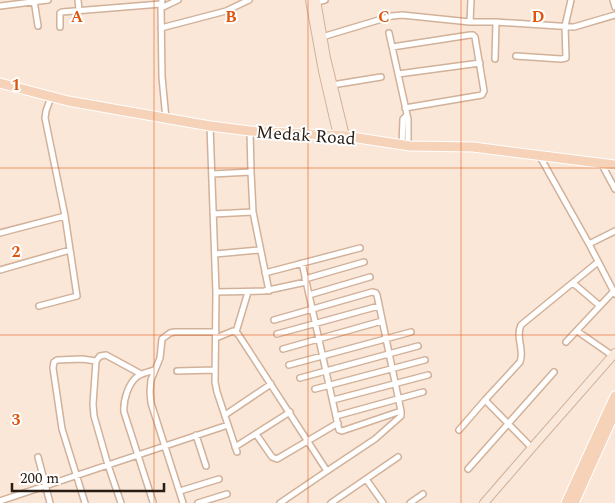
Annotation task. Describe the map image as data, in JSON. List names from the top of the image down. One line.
{"streets":{"main road":["Medak Road"]},"scale_bar":"200 m","grid":{"columns":["A","B","C","D"],"rows":["1","2","3"]}}
